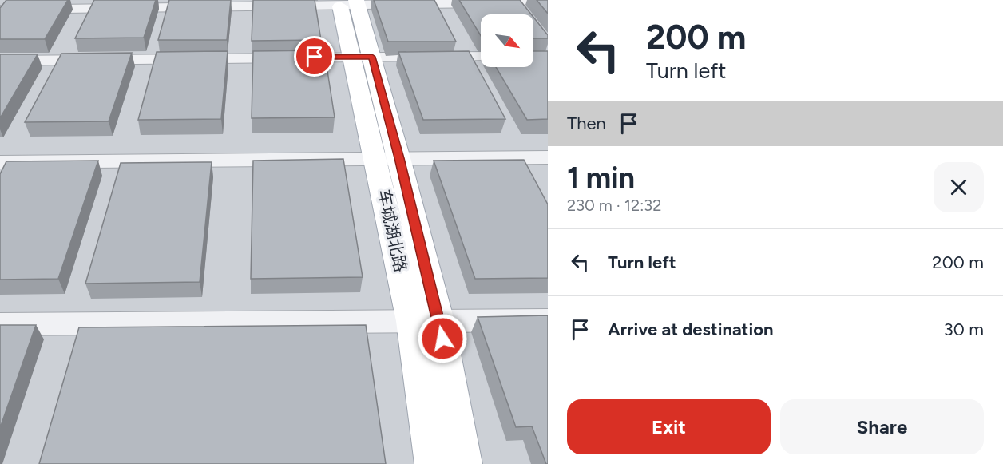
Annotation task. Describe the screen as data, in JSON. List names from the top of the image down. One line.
{"streets":{"main road":["车城湖北路"]},"north":"bottom right","page":{"turn":["200 m","Turn left"],"then":"Then","heading":["1 min","230 m · 12:32"],"list":[{"name":"Turn left","value":"200 m"},{"name":"Arrive at destination","value":"30 m"}],"buttons":["Exit","Share"]}}
